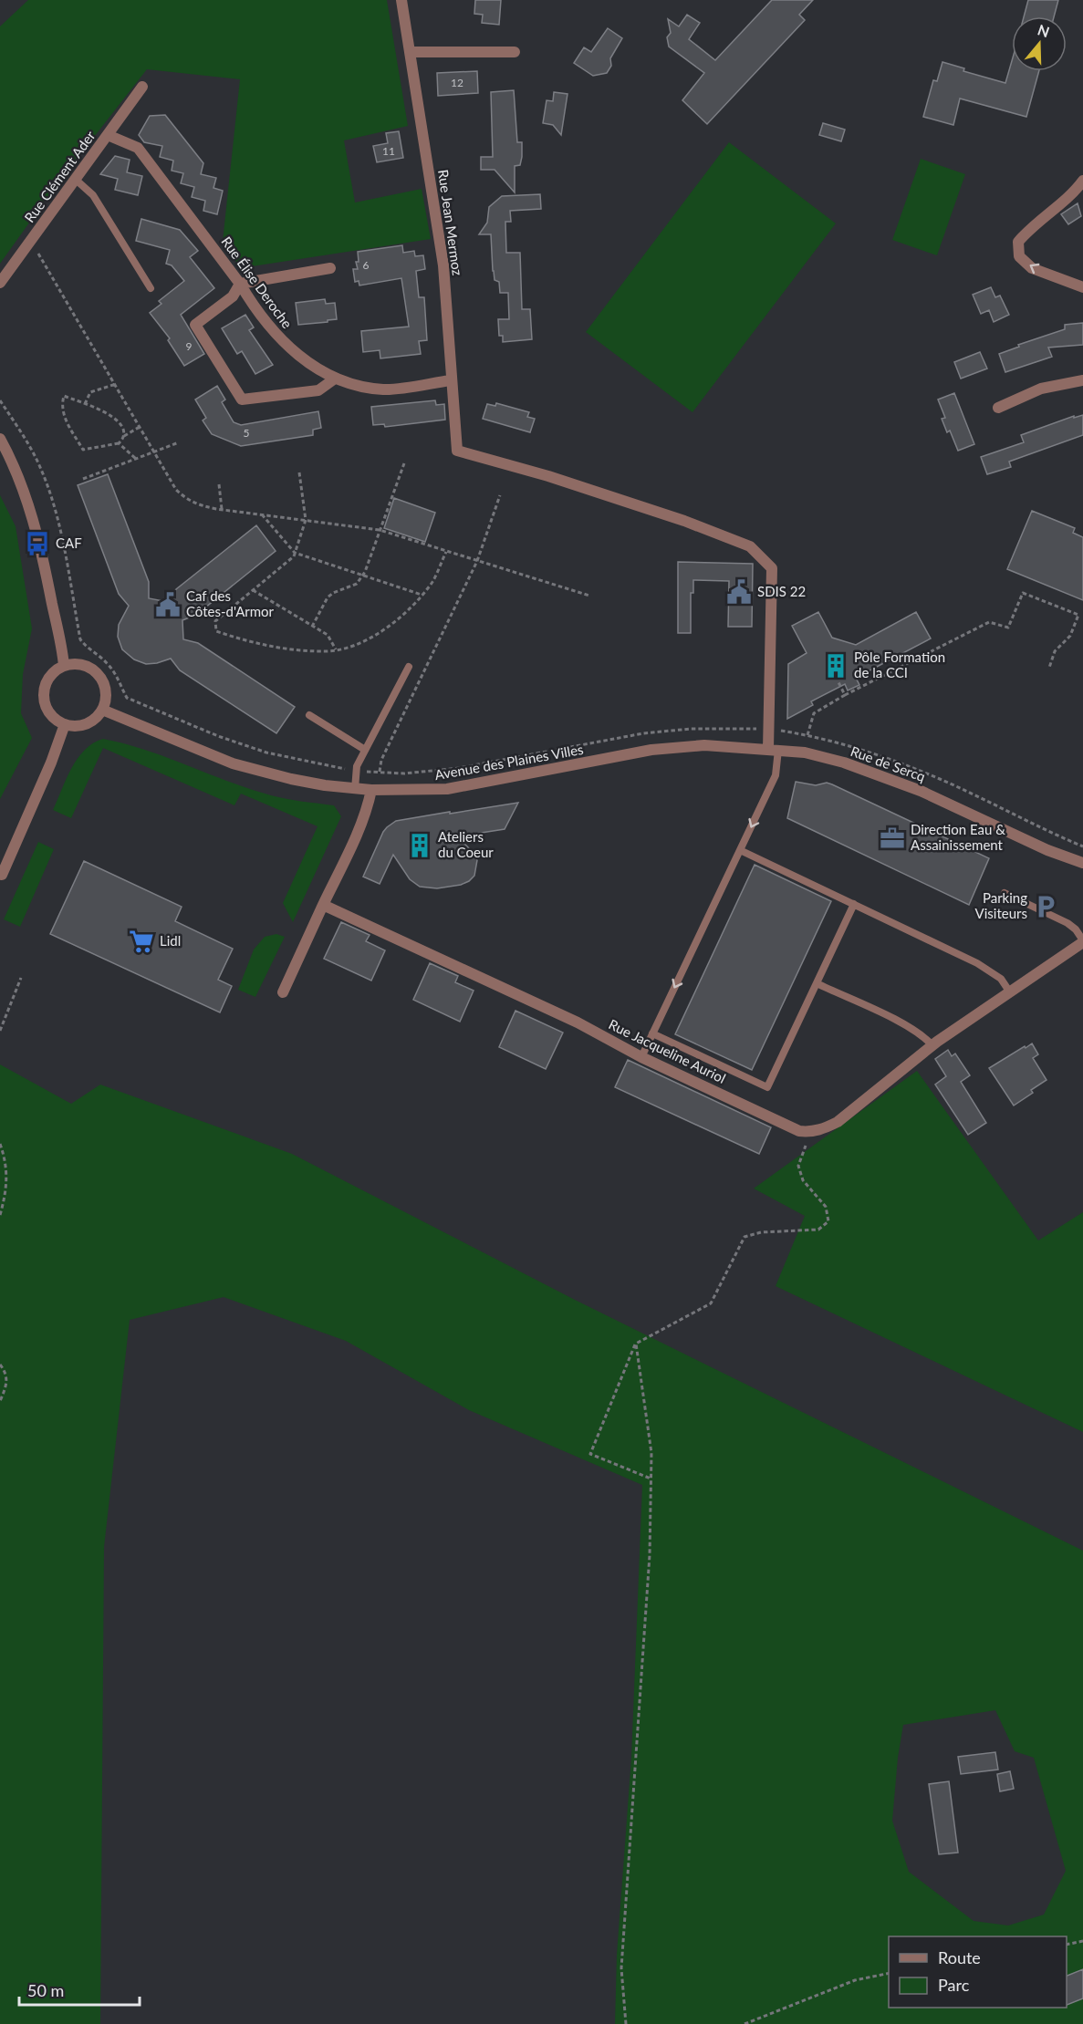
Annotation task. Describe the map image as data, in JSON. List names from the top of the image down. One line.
{"streets":{"street":["Rue Clément Ader","Rue Jean Mermoz","Rue Élise Deroche","Avenue des Plaines Villes","Rue de Sercq","Rue Jacqueline Auriol"]},"crossings":[["Rue Clément Ader","Rue Élise Deroche"],["Rue Jean Mermoz","Rue Élise Deroche"],["Rue Jean Mermoz","Rue de Sercq"],["Avenue des Plaines Villes","Rue de Sercq"]],"places":{"bus stop":["CAF"],"public building":["SDIS 22","Caf des Côtes-d'Armor"],"building":["Pôle Formation de la CCI","Ateliers du Coeur"],"office":["Direction Eau & Assainissement"],"parking":["Parking Visiteurs"],"supermarket":["Lidl"]},"house_numbers":["12","11","6","9","5"],"legend":["Route","Parc"],"scale_bar":"50 m","north":"top"}
